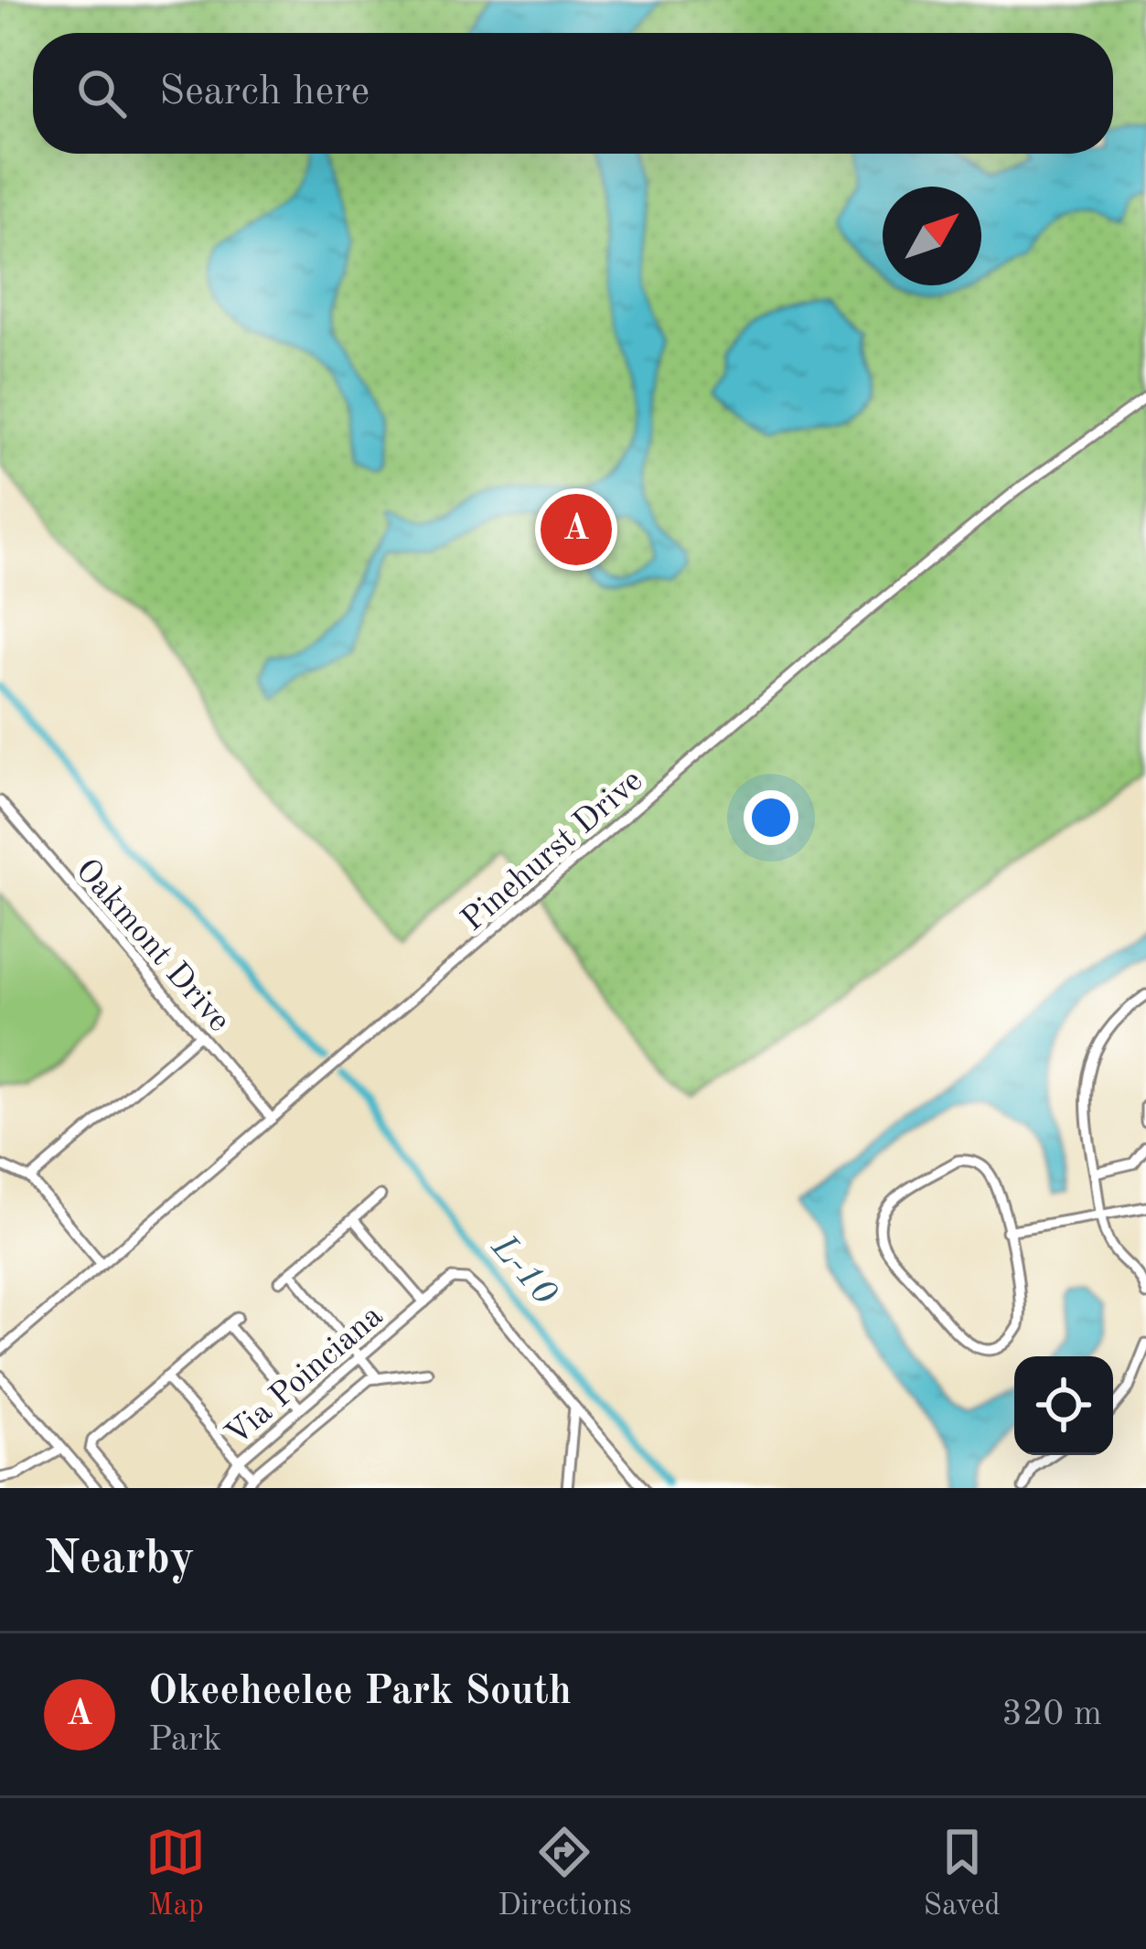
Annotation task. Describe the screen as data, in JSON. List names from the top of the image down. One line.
{"streets":{"street":["Pinehurst Drive","Oakmont Drive","Via Poinciana"]},"crossings":[["Pinehurst Drive","Oakmont Drive"]],"water":["L-10"],"north":"top right","page":{"search":"Search here","pins":"A","heading":"Nearby","list":[{"mark":"A","name":"Okeeheelee Park South","note":"Park","value":"320 m"}],"nav":["Map","Directions","Saved"]}}
